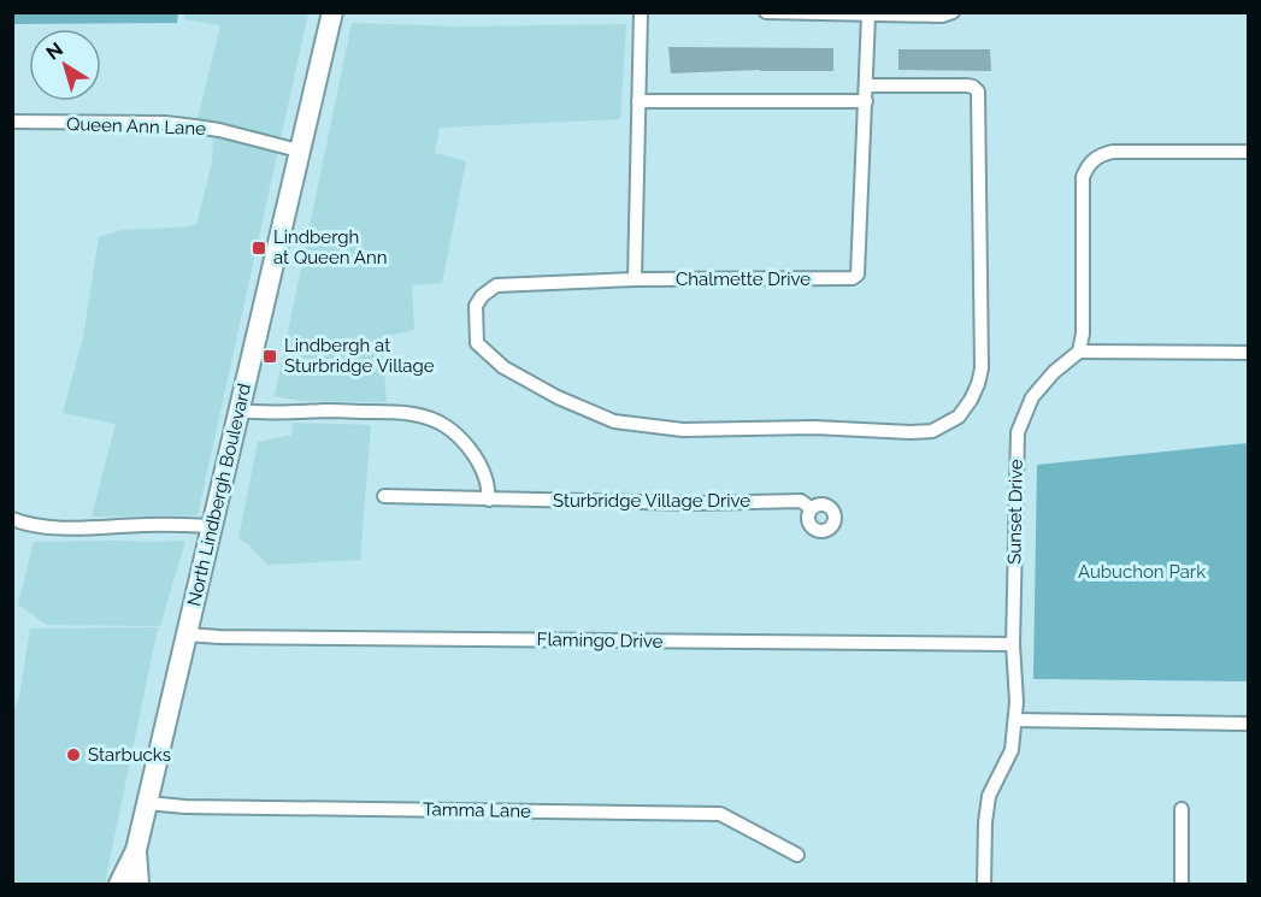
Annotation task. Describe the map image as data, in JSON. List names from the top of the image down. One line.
{"streets":{"main road":["North Lindbergh Boulevard"],"street":["Queen Ann Lane","Chalmette Drive","Sturbridge Village Drive","Sunset Drive","Flamingo Drive","Tamma Lane"]},"crossings":[["Queen Ann Lane","North Lindbergh Boulevard"],["North Lindbergh Boulevard","Flamingo Drive"],["North Lindbergh Boulevard","Tamma Lane"],["Sunset Drive","Flamingo Drive"]],"parks":["Aubuchon Park"],"places":{"transit":["Lindbergh at Queen Ann","Lindbergh at Sturbridge Village"],"other":["Starbucks"]},"north":"top left"}
